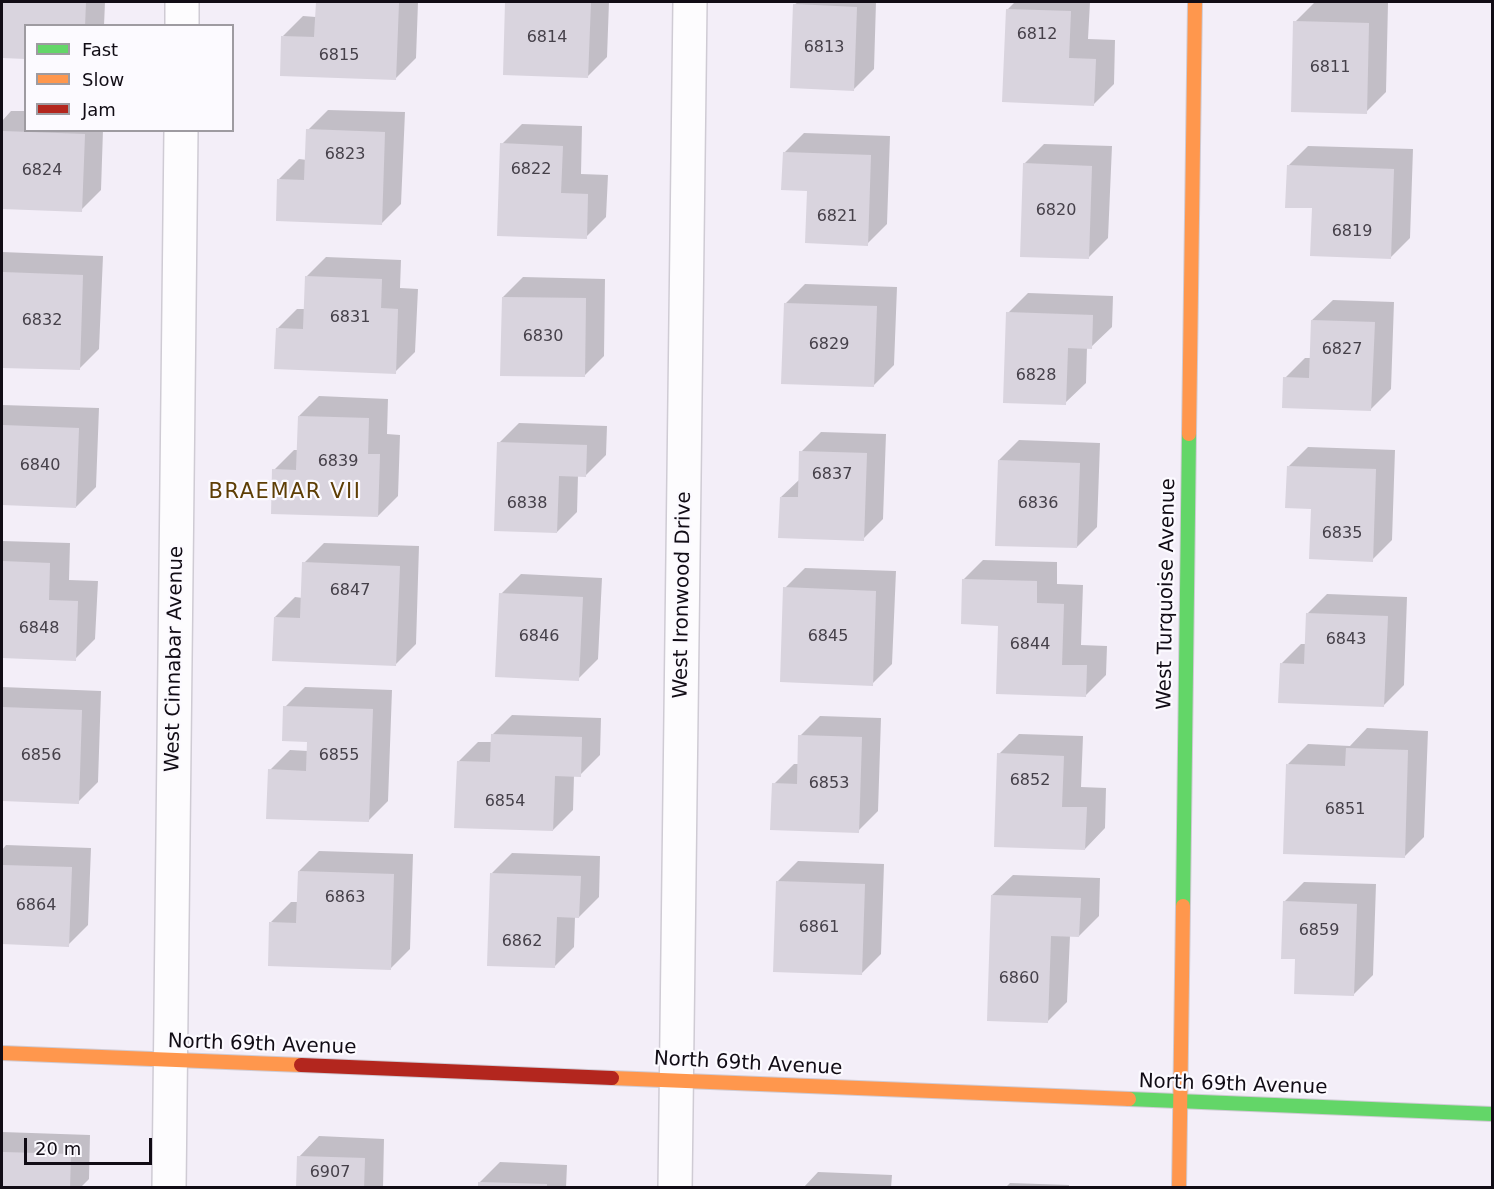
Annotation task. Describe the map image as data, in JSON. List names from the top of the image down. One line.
{"streets":{"street":["West Turquoise Avenue","West Ironwood Drive","West Cinnabar Avenue","North 69th Avenue"]},"crossings":[["West Turquoise Avenue","North 69th Avenue"],["West Ironwood Drive","North 69th Avenue"],["West Cinnabar Avenue","North 69th Avenue"]],"districts":["BRAEMAR VII"],"house_numbers":["6812","6814","6813","6815","6811","6823","6822","6824","6820","6821","6819","6831","6832","6830","6829","6827","6828","6839","6840","6837","6838","6836","6835","6847","6848","6846","6845","6843","6844","6856","6855","6852","6853","6854","6851","6863","6864","6861","6859","6862","6860","6907"],"legend":["Fast","Slow","Jam"],"scale_bar":"20 m"}
